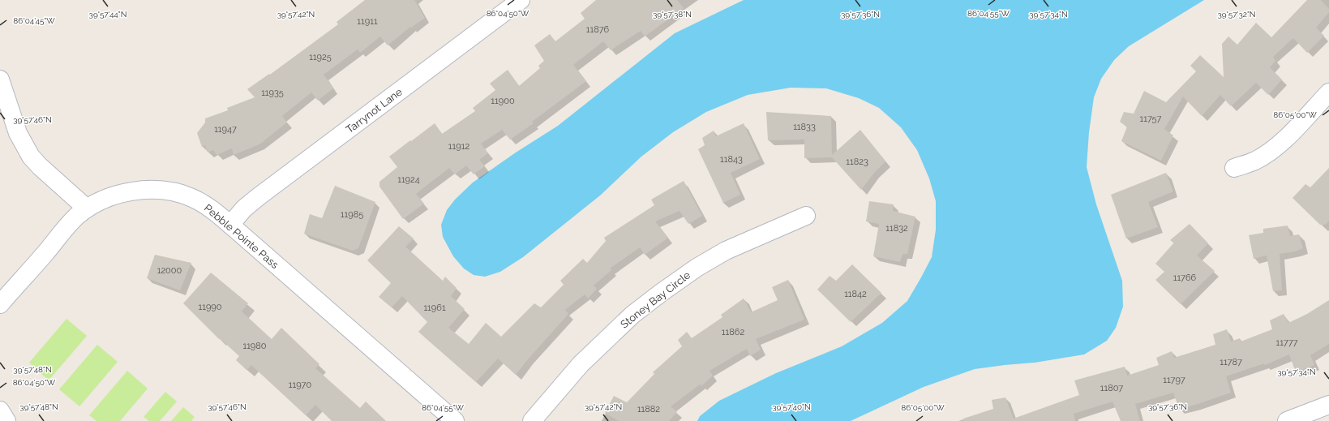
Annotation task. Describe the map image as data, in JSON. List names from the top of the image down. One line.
{"streets":{"street":["Tarrynot Lane","Pebble Pointe Pass","Stoney Bay Circle"]},"crossings":[["Tarrynot Lane","Pebble Pointe Pass"]],"house_numbers":["11911","11876","11925","11935","11900","11757","11833","11947","11912","11843","11823","11924","11985","11832","12000","11766","11842","11990","11961","11862","11777","11980","11787","11797","11970","11807","11882"],"coordinates":["86°04'50\"W","86°04'55\"W","39°57'44\"N","39°57'42\"N","39°57'38\"N","39°57'36\"N","39°57'34\"N","39°57'32\"N","86°04'45\"W","86°05'00\"W","39°57'46\"N","39°57'48\"N","39°57'40\"N"]}
